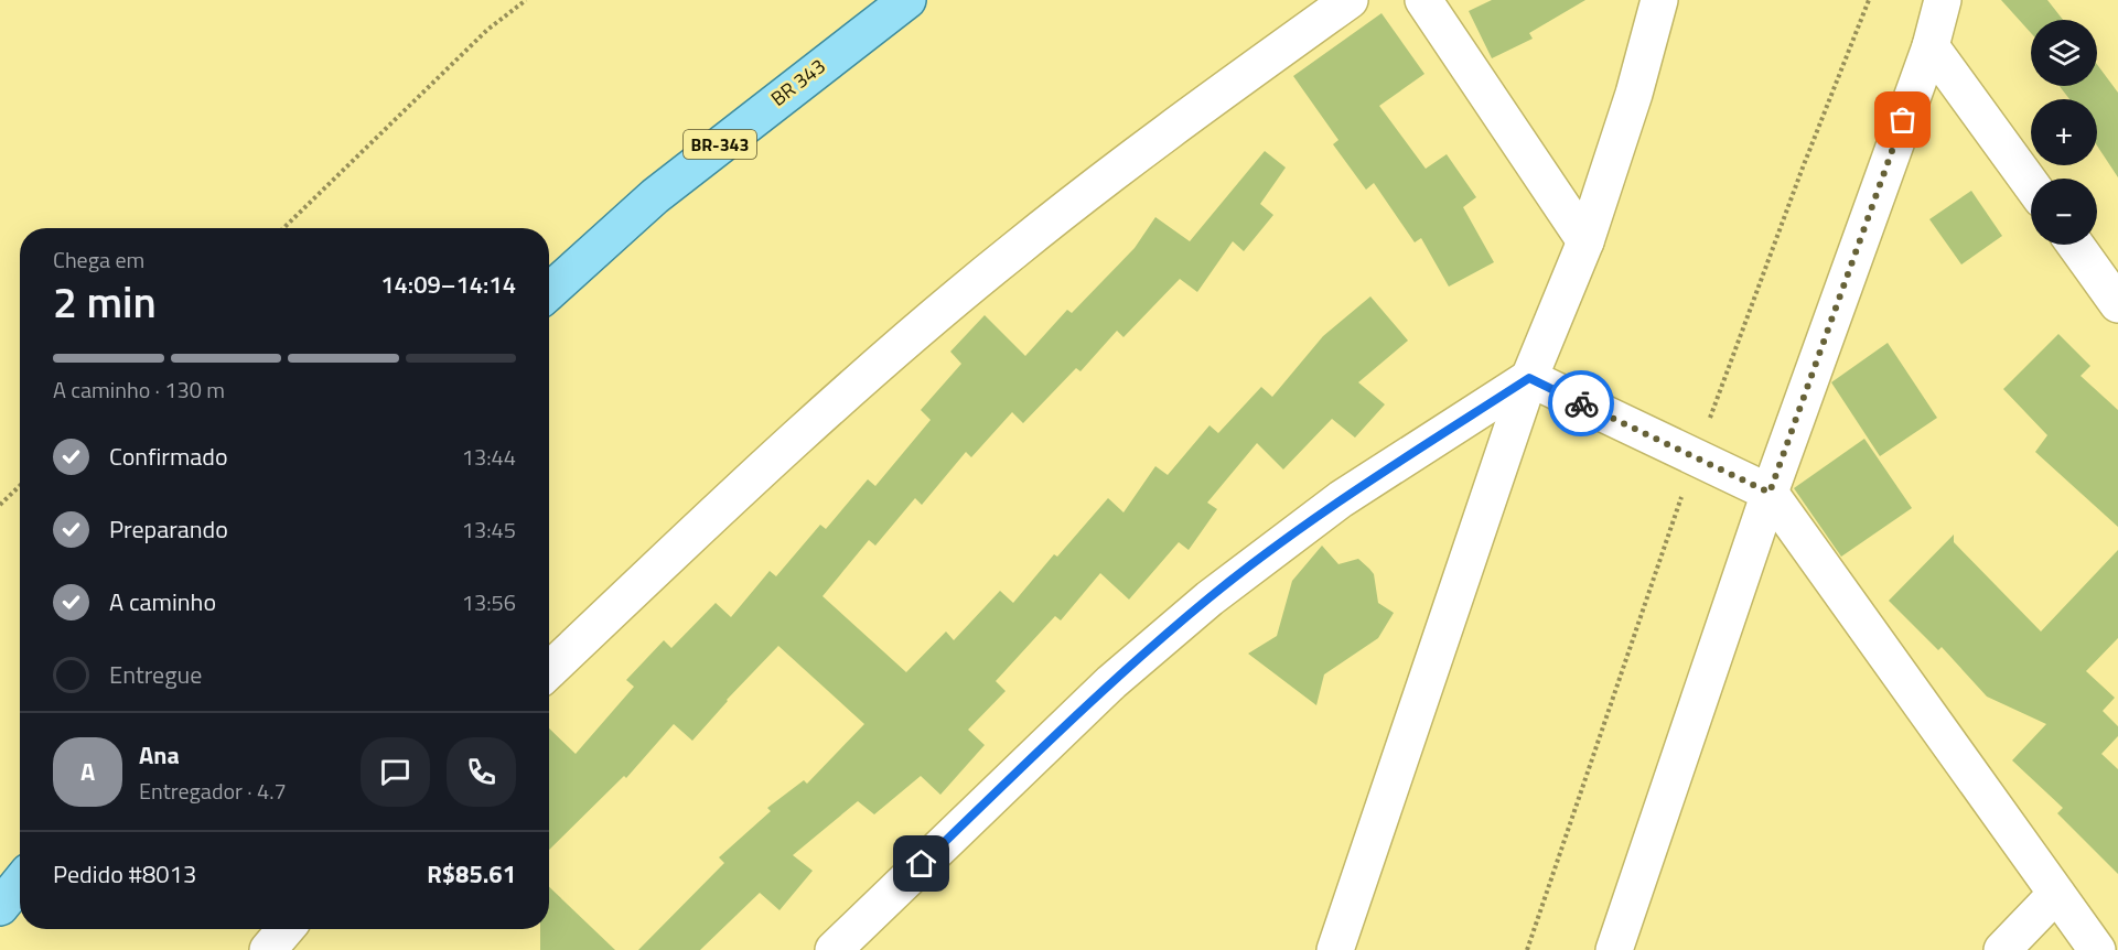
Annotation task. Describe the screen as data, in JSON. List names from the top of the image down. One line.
{"streets":{"main road":["BR 343","BR-343"]},"page":{"map_buttons":["+","−"],"heading":["2 min","Chega em","14:09–14:14"],"panel":["Ana","Entregador · 4.7","Pedido #8013","R$85.61"],"bar":"A caminho · 130 m","list":[["Confirmado","13:44"],["Preparando","13:45"],["A caminho","13:56"],"Entregue"],"round":"A"}}
